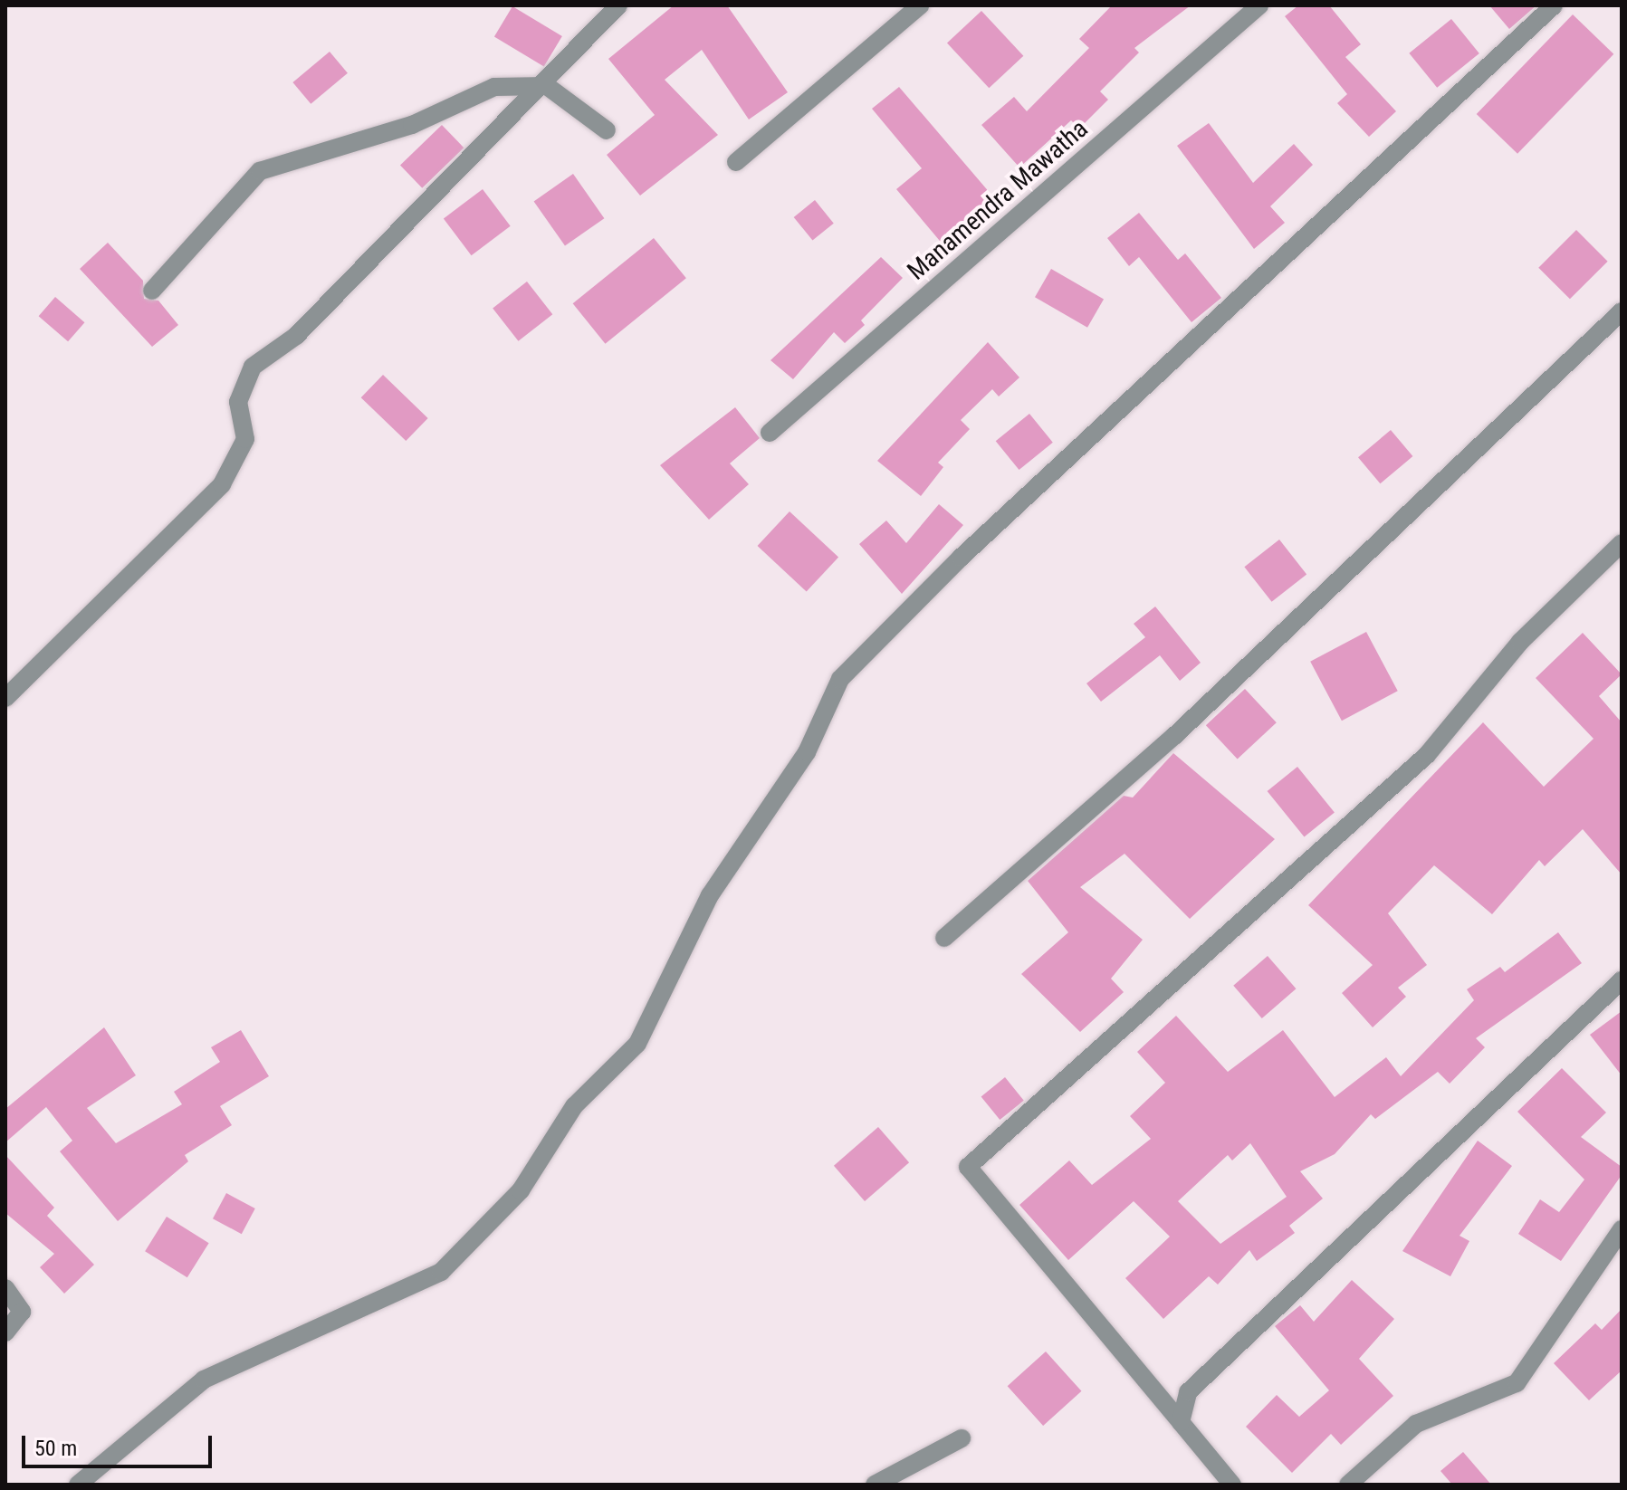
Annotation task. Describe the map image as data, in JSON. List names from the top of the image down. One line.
{"streets":{"street":["Manamendra Mawatha"]},"scale_bar":"50 m"}
